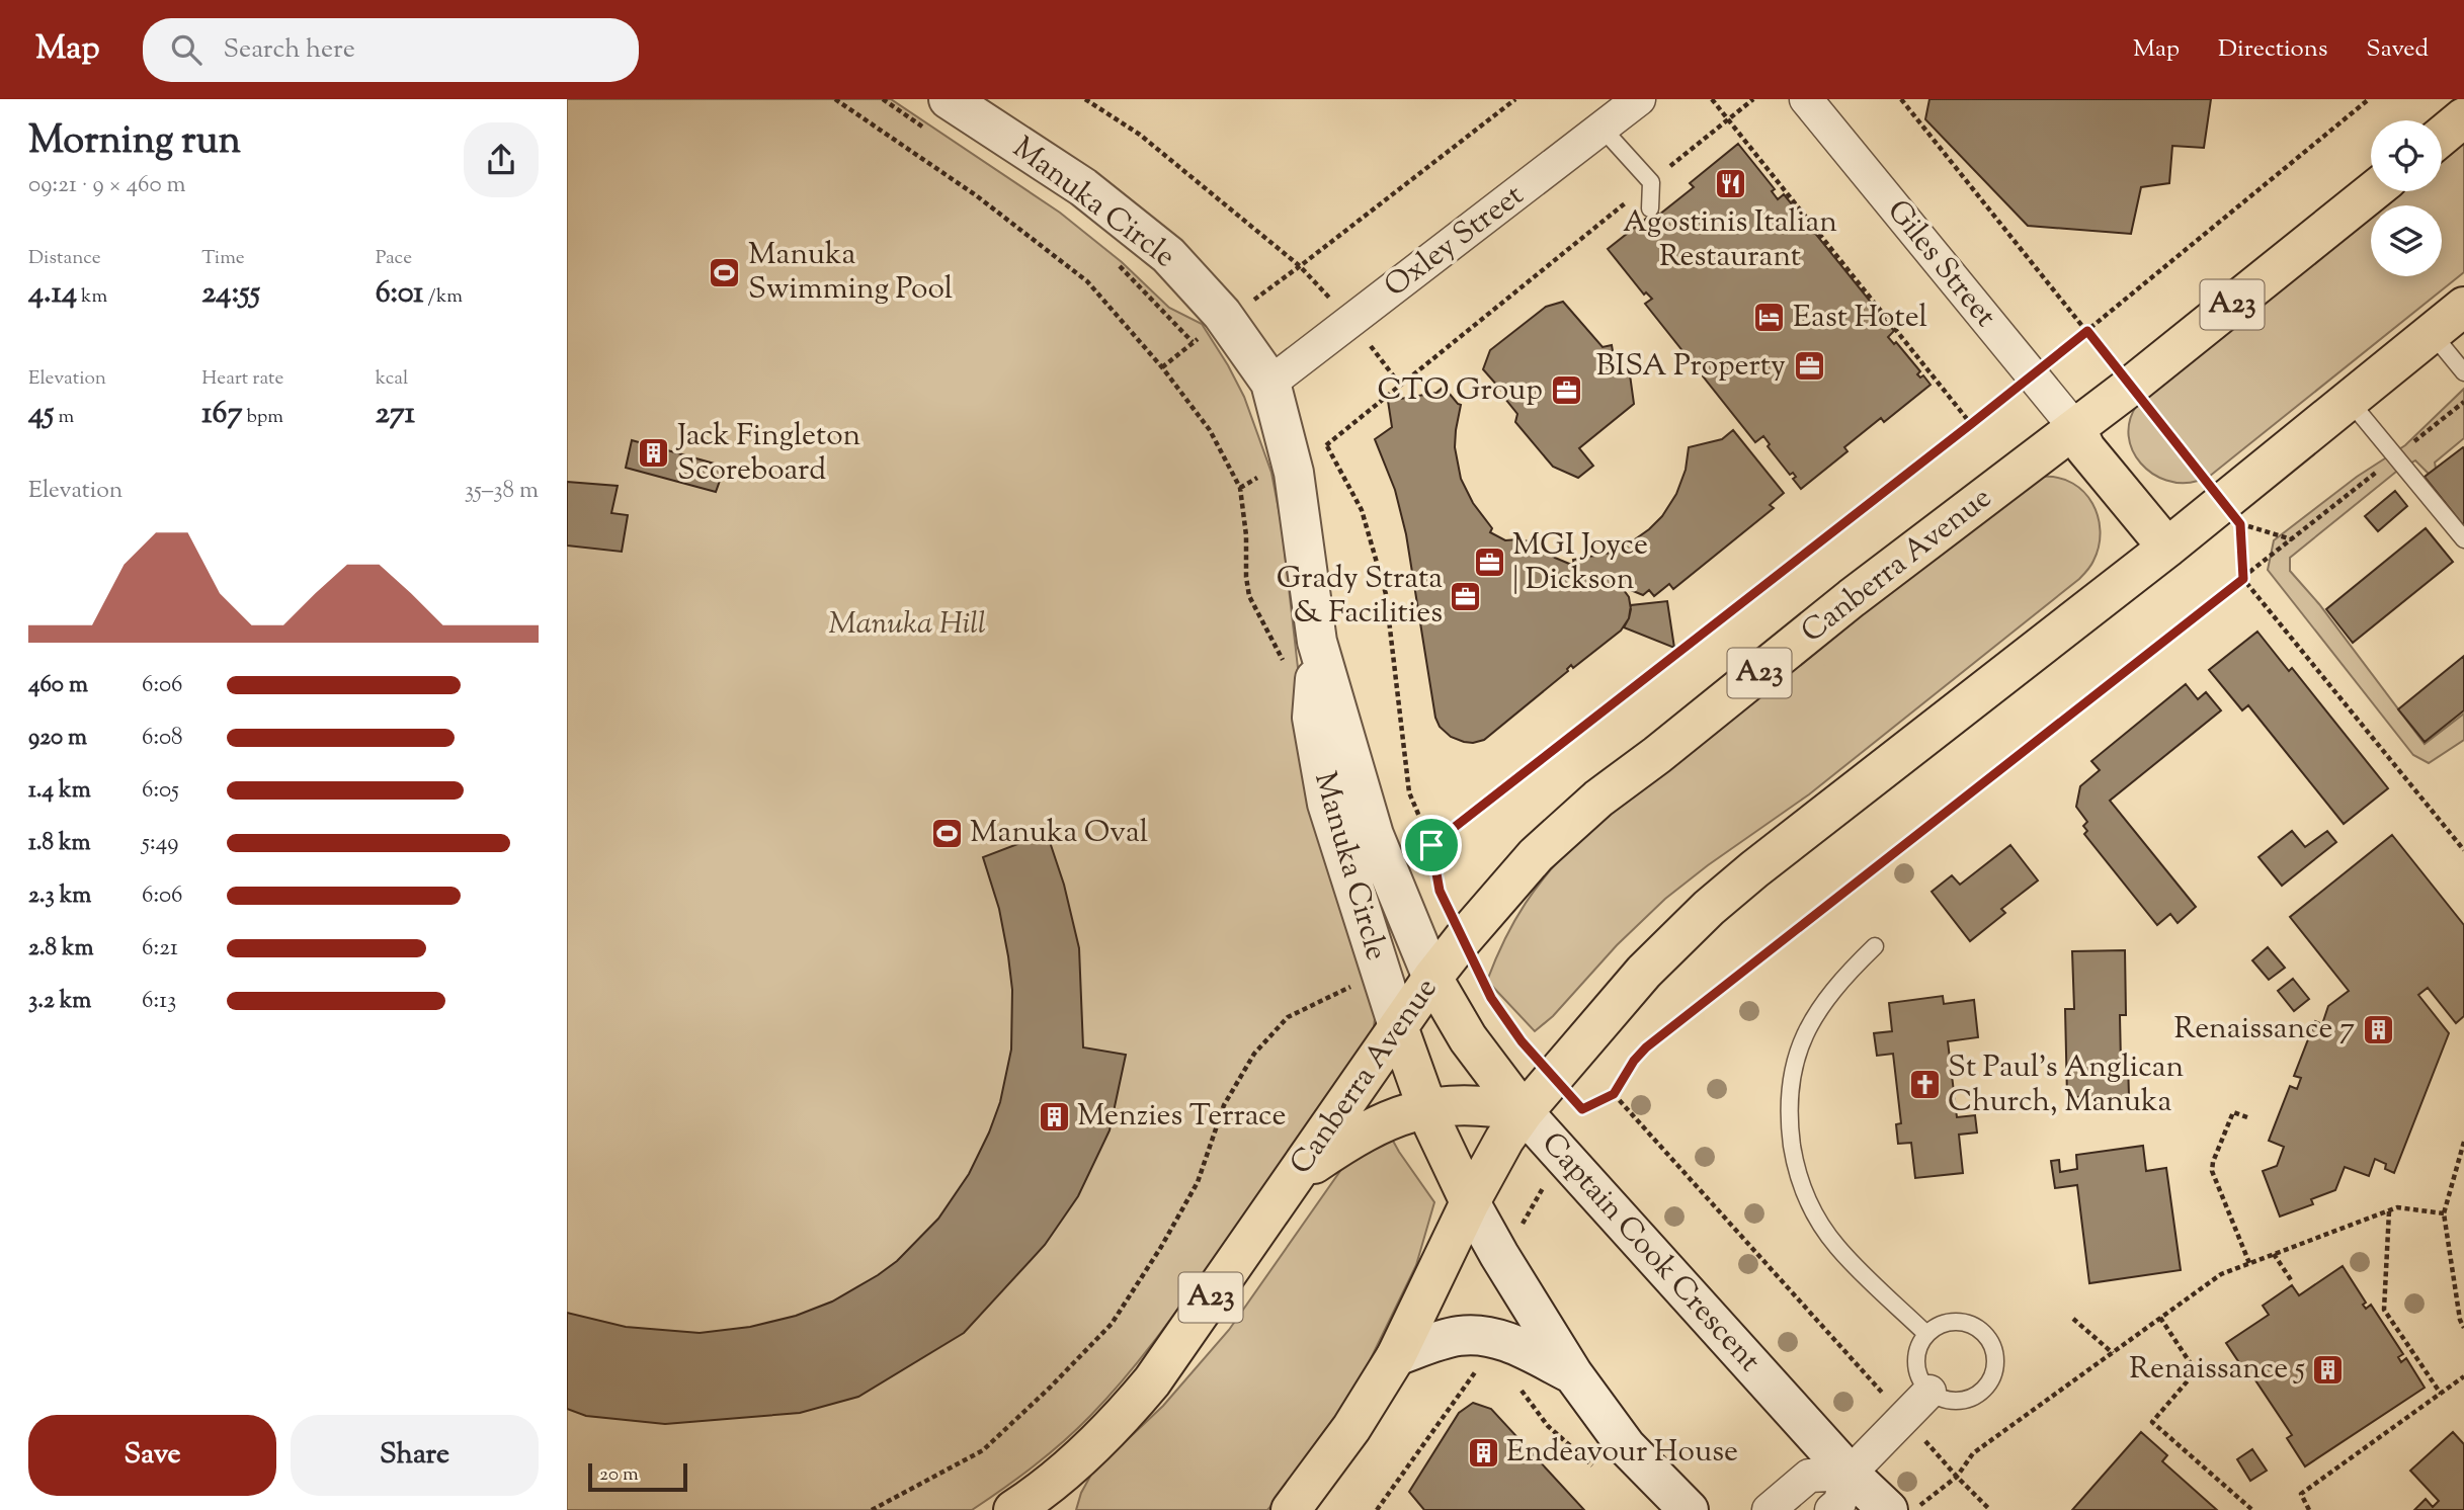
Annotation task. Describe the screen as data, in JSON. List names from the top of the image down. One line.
{"streets":{"highway":["Manuka Circle","A23","Canberra Avenue","Captain Cook Crescent"],"street":["Oxley Street","Giles Street"]},"crossings":[["Manuka Circle","Oxley Street"],["Manuka Circle","Canberra Avenue"],["Manuka Circle","Captain Cook Crescent"],["Giles Street","Canberra Avenue"],["Canberra Avenue","Captain Cook Crescent"]],"parks":["Manuka Hill"],"places":{"restaurant":["Agostinis Italian Restaurant"],"sports":["Manuka Swimming Pool","Manuka Oval"],"hotel":["East Hotel"],"office":["BISA Property","CTO Group","MGI Joyce | Dickson","Grady Strata & Facilities"],"building":["Jack Fingleton Scoreboard","Renaissance 7","Menzies Terrace","Renaissance 5","Endeavour House"],"church":["St Paul's Anglican Church, Manuka"]},"scale_bar":"20 m","page":{"header":"Map","search":"Search here","nav":["Map","Directions","Saved"],"heading":["Morning run","09:21 · 9 × 460 m"],"stats":[["Distance","4.14 km"],["Time","24:55"],["Pace","6:01 /km"],["Elevation","45 m"],["Heart rate","167 bpm"],["kcal","271"]],"chart":["Elevation","35–38 m"],"list":[{"name":"460 m","note":"6:06"},{"name":"920 m","note":"6:08"},{"name":"1.4 km","note":"6:05"},{"name":"1.8 km","note":"5:49"},{"name":"2.3 km","note":"6:06"},{"name":"2.8 km","note":"6:21"},{"name":"3.2 km","note":"6:13"}],"buttons":["Save","Share"],"scale":"20 m"}}
